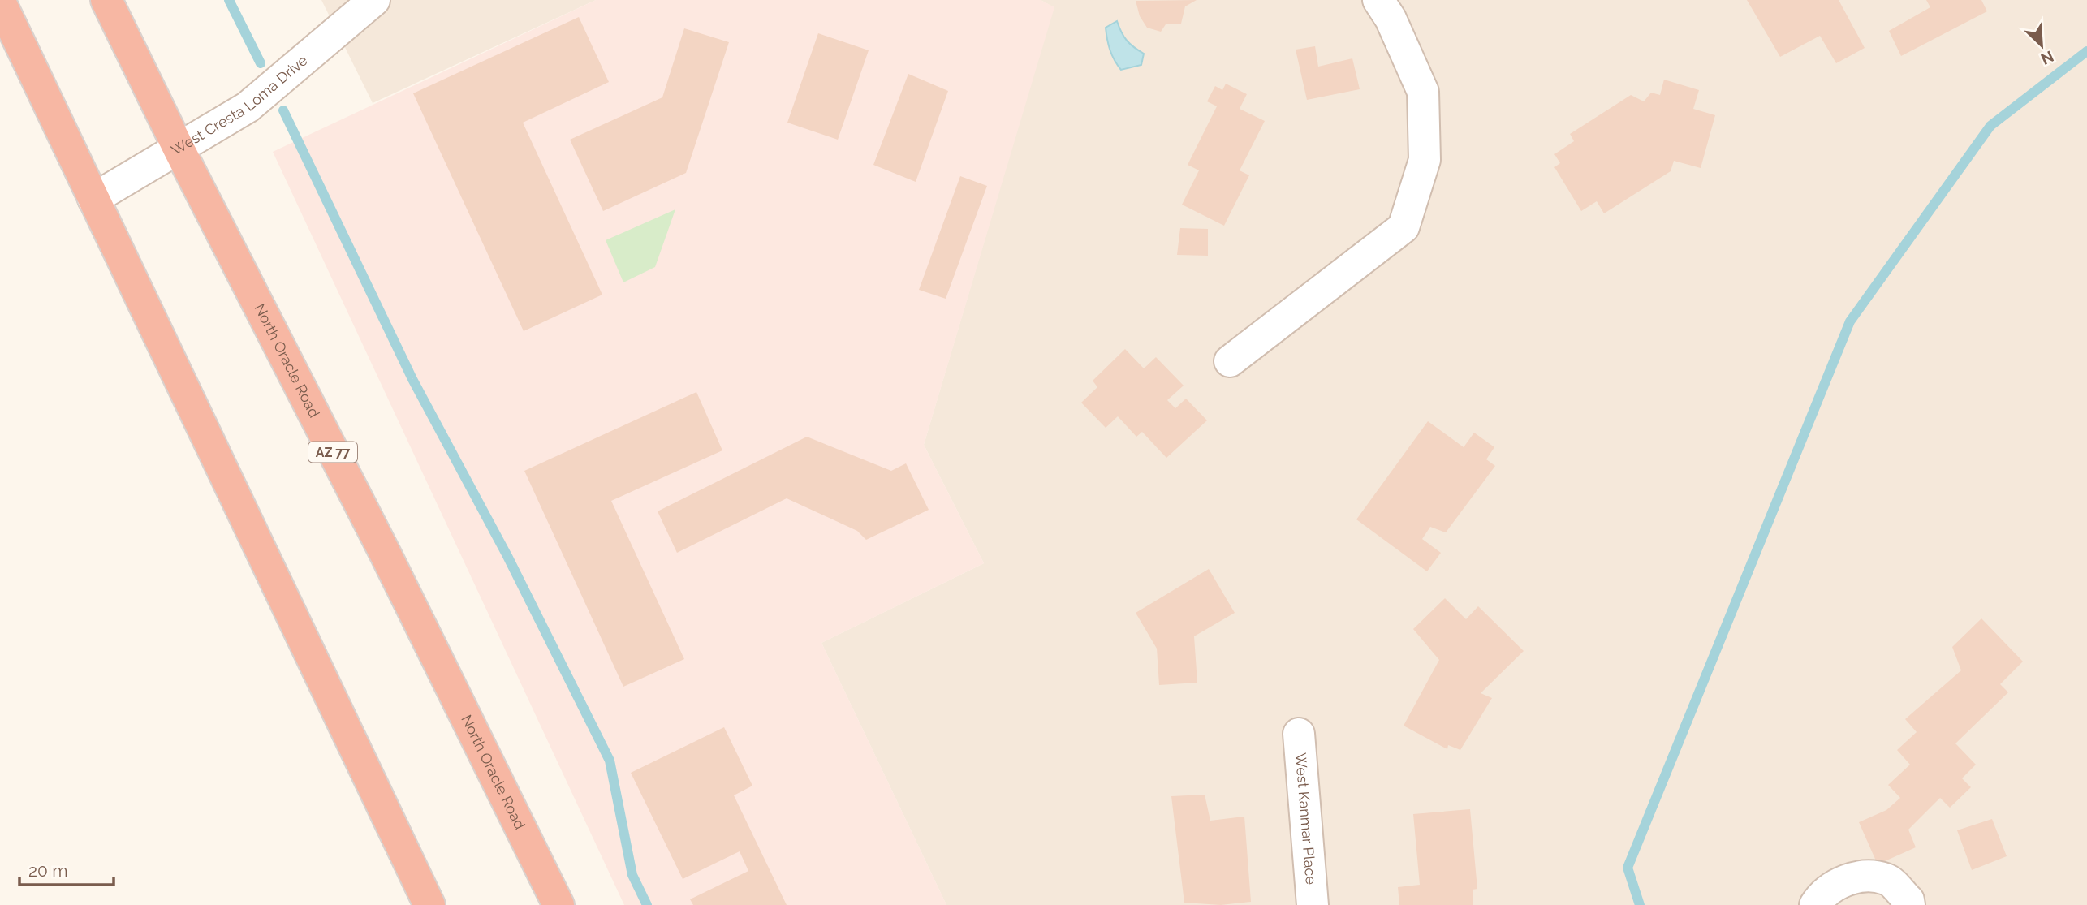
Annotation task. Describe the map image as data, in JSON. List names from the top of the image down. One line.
{"streets":{"highway":["North Oracle Road","AZ 77"],"street":["West Cresta Loma Drive","West Kanmar Place"]},"crossings":[["West Cresta Loma Drive","North Oracle Road"]],"scale_bar":"20 m","north":"bottom right"}
